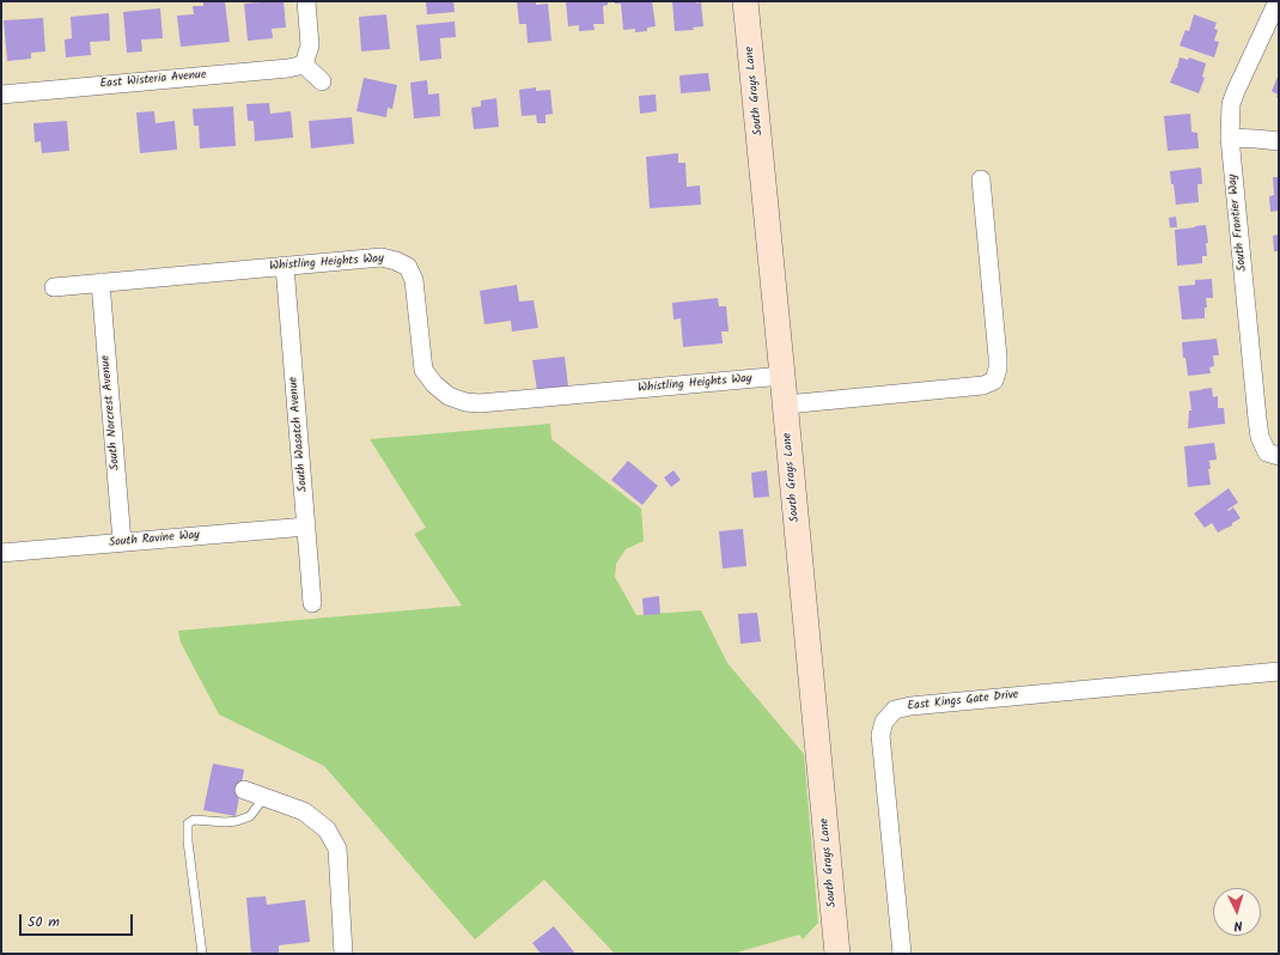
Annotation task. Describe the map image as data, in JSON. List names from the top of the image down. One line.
{"streets":{"street":["East Wisteria Avenue","South Grays Lane","South Frontier Way","Whistling Heights Way","South Norcrest Avenue","South Wasatch Avenue","South Ravine Way","East Kings Gate Drive"]},"crossings":[["South Grays Lane","Whistling Heights Way"],["Whistling Heights Way","South Norcrest Avenue"],["Whistling Heights Way","South Wasatch Avenue"],["South Norcrest Avenue","South Ravine Way"],["South Wasatch Avenue","South Ravine Way"]],"scale_bar":"50 m","north":"bottom"}
